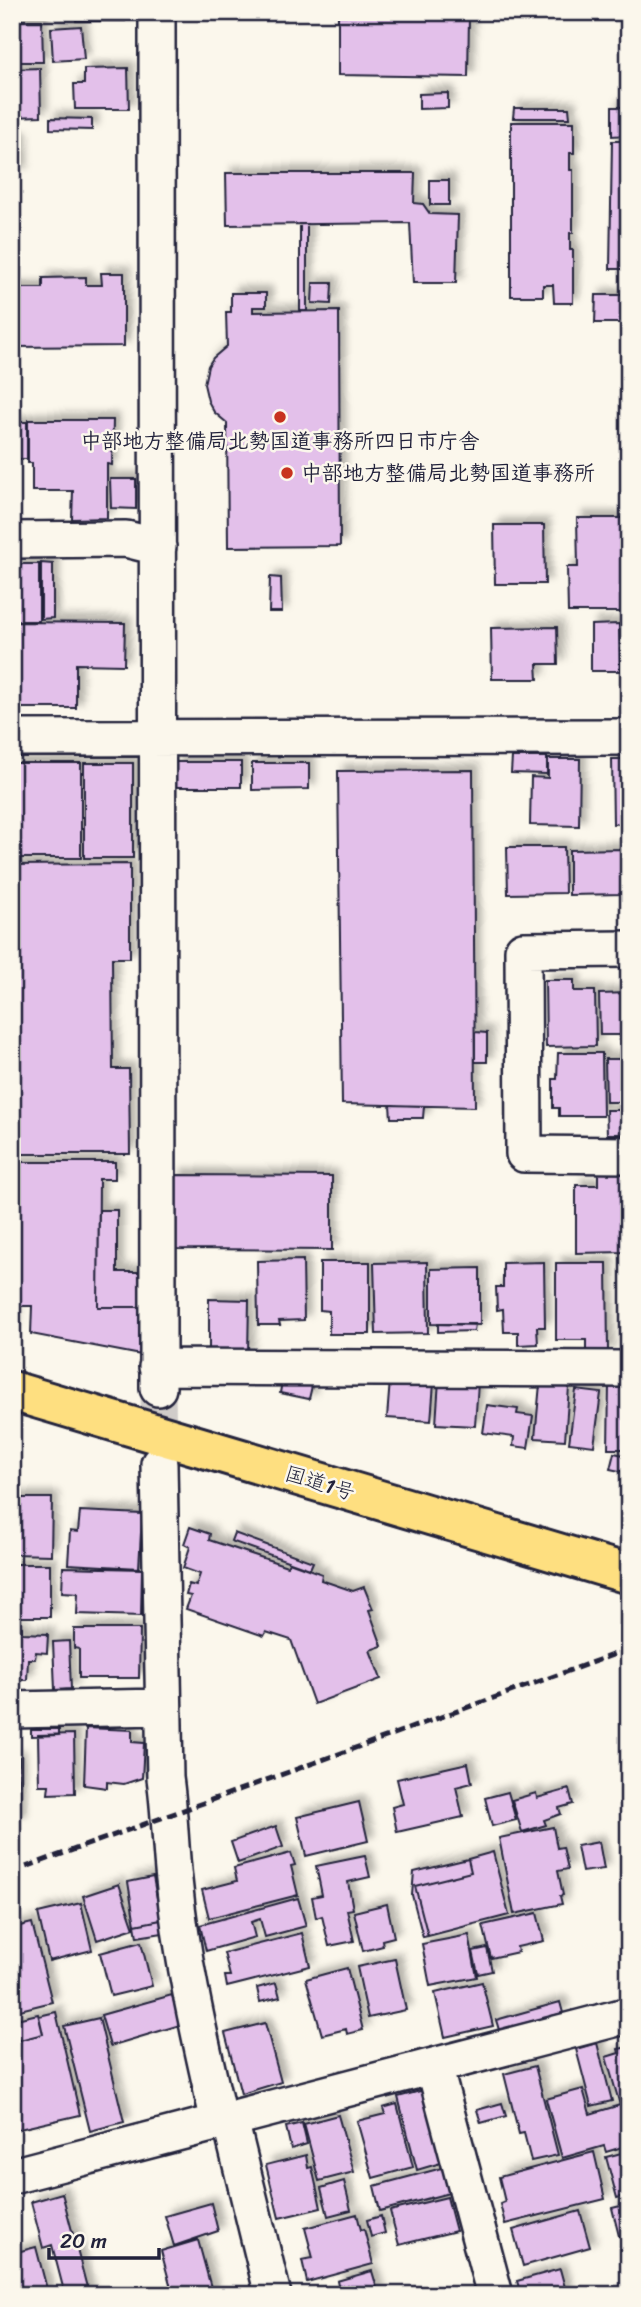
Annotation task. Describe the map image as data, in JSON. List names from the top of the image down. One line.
{"streets":{"highway":["国道1号"]},"places":["中部地方整備局北勢国道事務所四日市庁舎","中部地方整備局北勢国道事務所"],"scale_bar":"20 m"}
